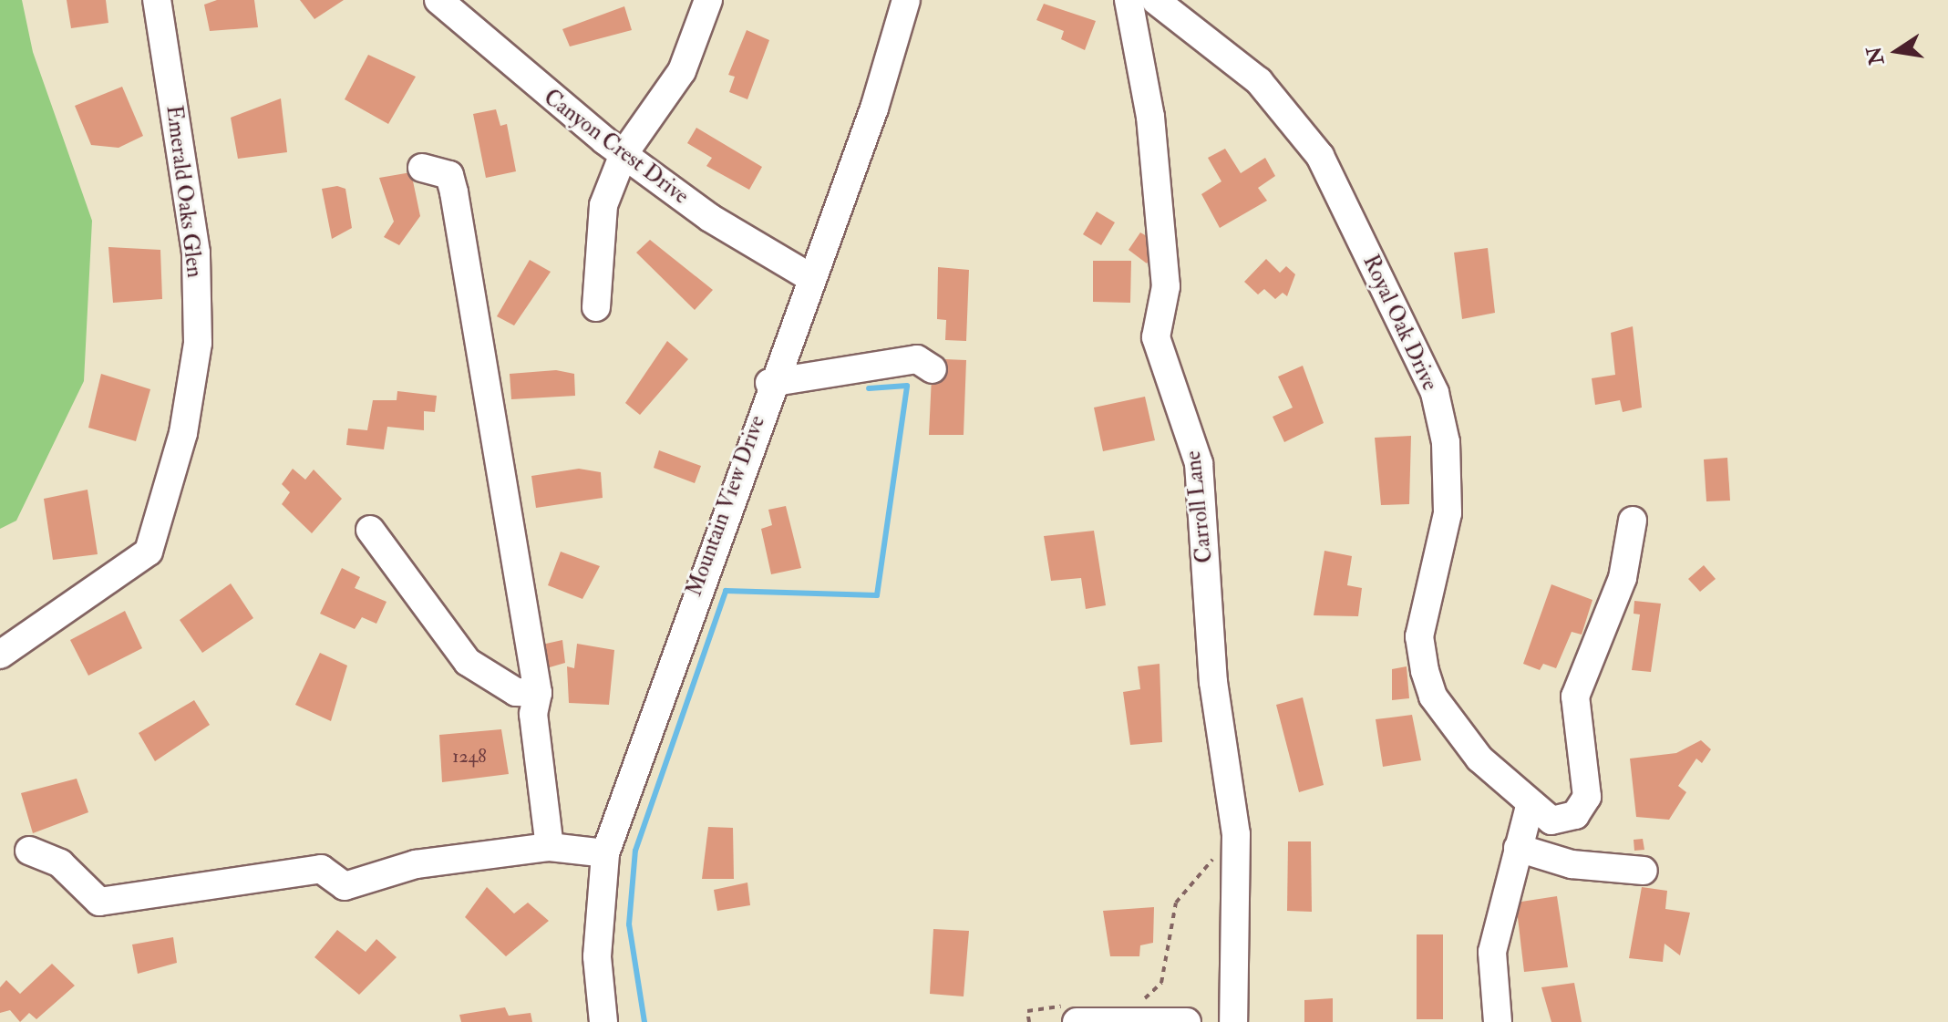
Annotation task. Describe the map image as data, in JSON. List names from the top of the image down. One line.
{"streets":{"street":["Canyon Crest Drive","Emerald Oaks Glen","Royal Oak Drive","Mountain View Drive","Carroll Lane"]},"crossings":[["Canyon Crest Drive","Mountain View Drive"]],"house_numbers":["1248"],"north":"left"}
